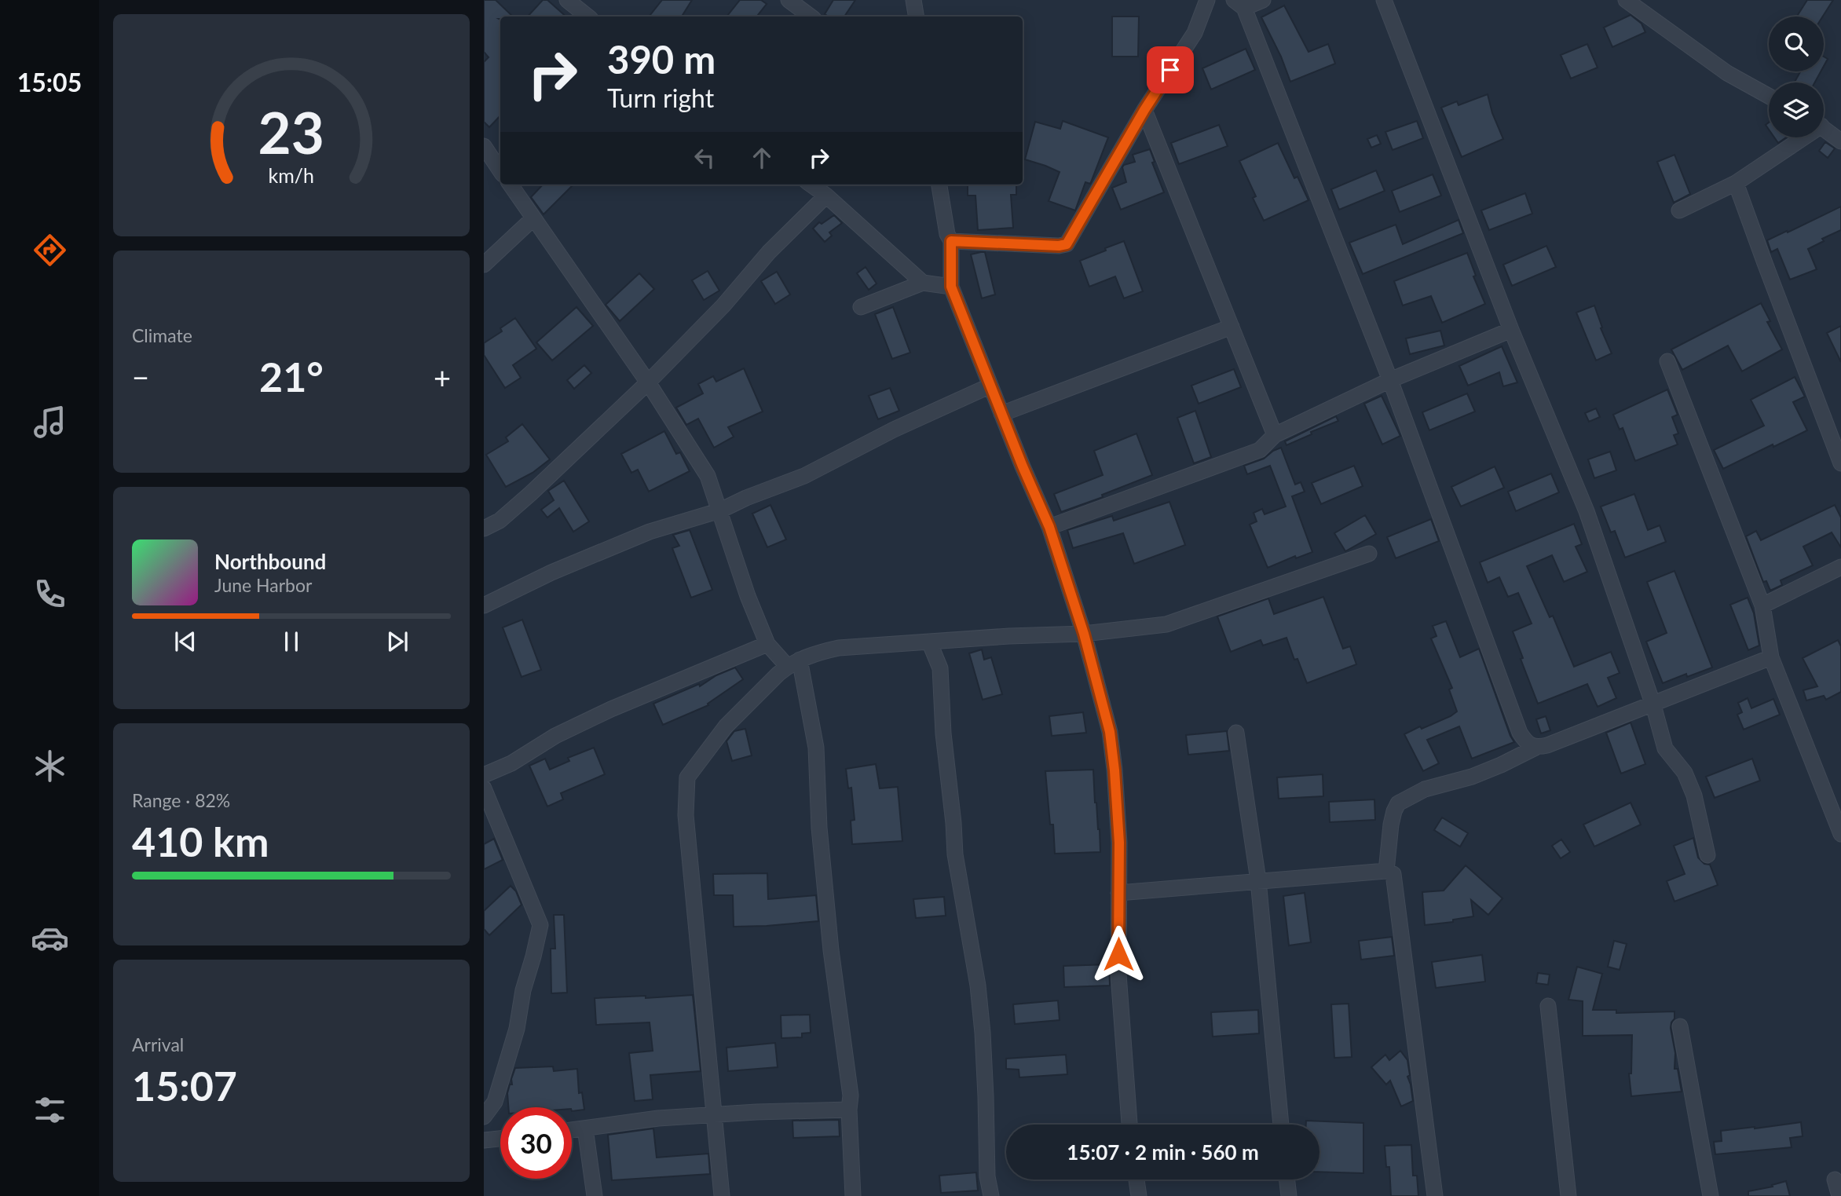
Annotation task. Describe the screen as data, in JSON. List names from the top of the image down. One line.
{"page":{"tabs":"15:05","turn":["390 m","Turn right"],"tile":["Climate",["Range · 82%","410 km"],["Arrival","15:07"]],"heat":["−","21°","+"],"song":["Northbound","June Harbor"],"limit":"30","trip":"15:07 · 2 min · 560 m","gauge":["23","km/h"]}}
